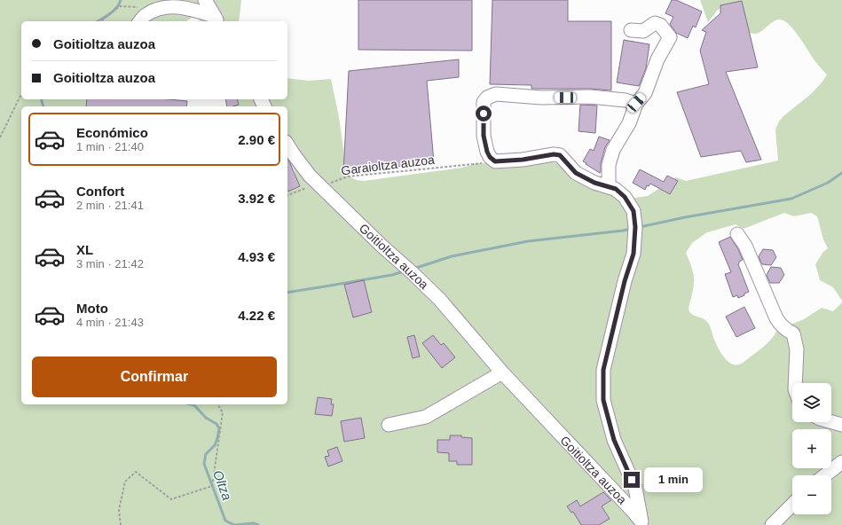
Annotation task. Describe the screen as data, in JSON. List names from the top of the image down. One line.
{"streets":{"street":["Goitioltza auzoa"],"path":["Garaioltza auzoa"]},"crossings":[["Garaioltza auzoa","Goitioltza auzoa"]],"water":["Oltza"],"page":{"banner":["Goitioltza auzoa","Goitioltza auzoa"],"list":[{"name":"Económico","note":"1 min · 21:40","value":"2.90 €"},{"name":"Confort","note":"2 min · 21:41","value":"3.92 €"},{"name":"XL","note":"3 min · 21:42","value":"4.93 €"},{"name":"Moto","note":"4 min · 21:43","value":"4.22 €"}],"buttons":"Confirmar","map_buttons":["+","−"],"bubble":"1 min"}}
